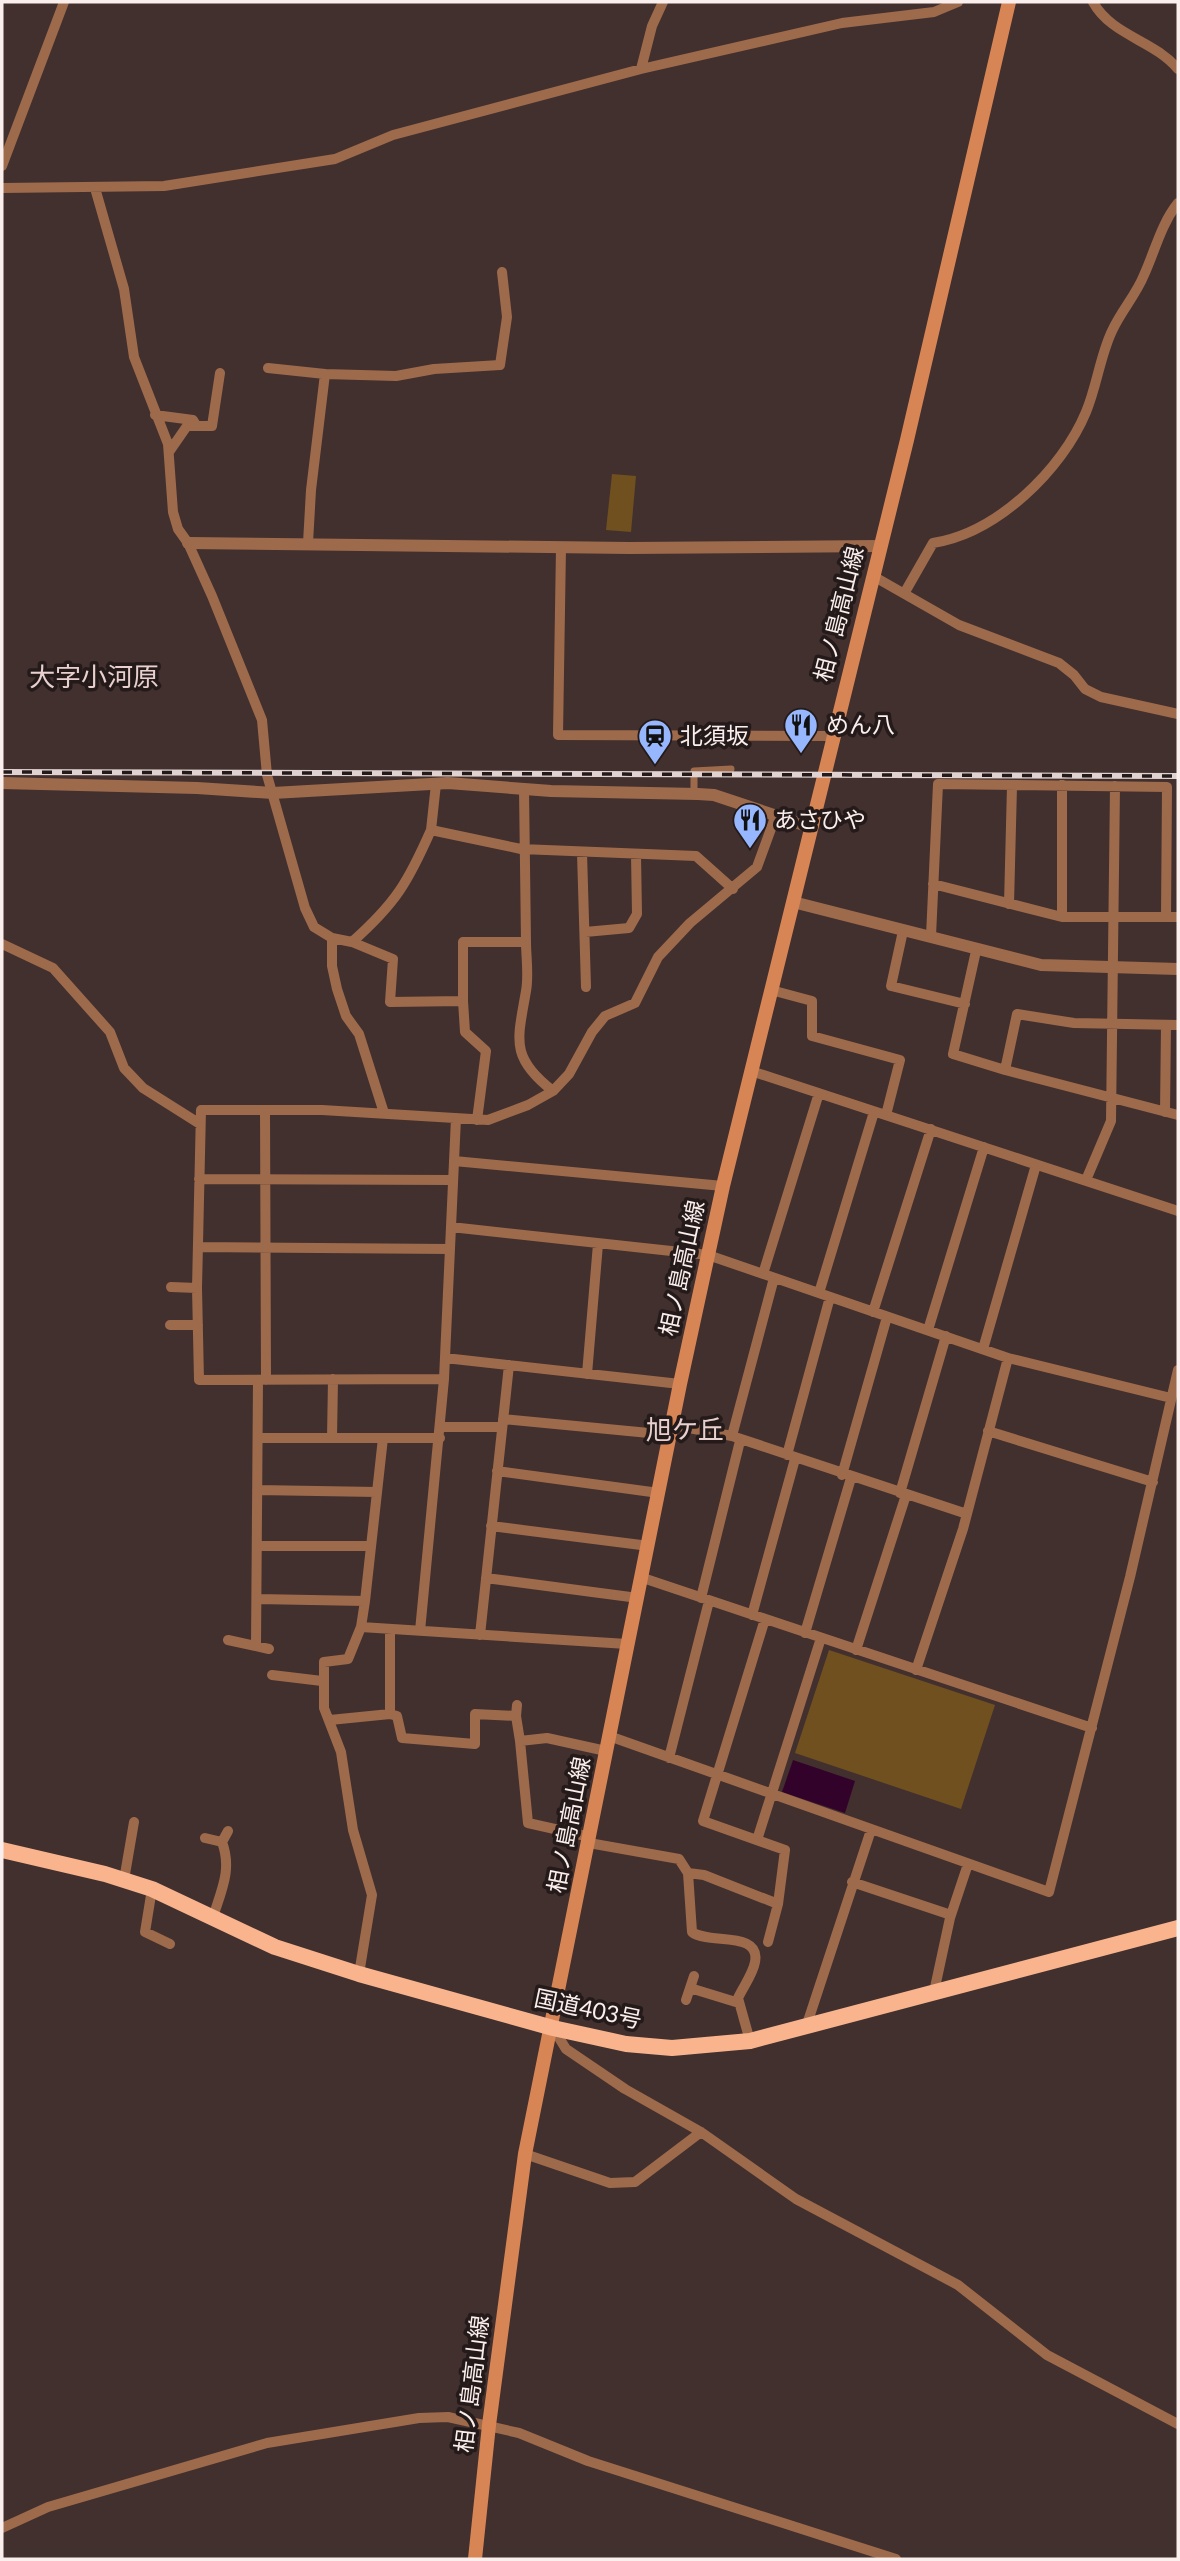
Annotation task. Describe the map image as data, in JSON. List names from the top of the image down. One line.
{"streets":{"highway":["国道403号"],"main road":["相ノ島高山線"]},"crossings":[["相ノ島高山線","国道403号"]],"districts":["大字小河原","旭ケ丘"],"places":{"restaurant":["めん八","あさひや"],"station":["北須坂"]}}
